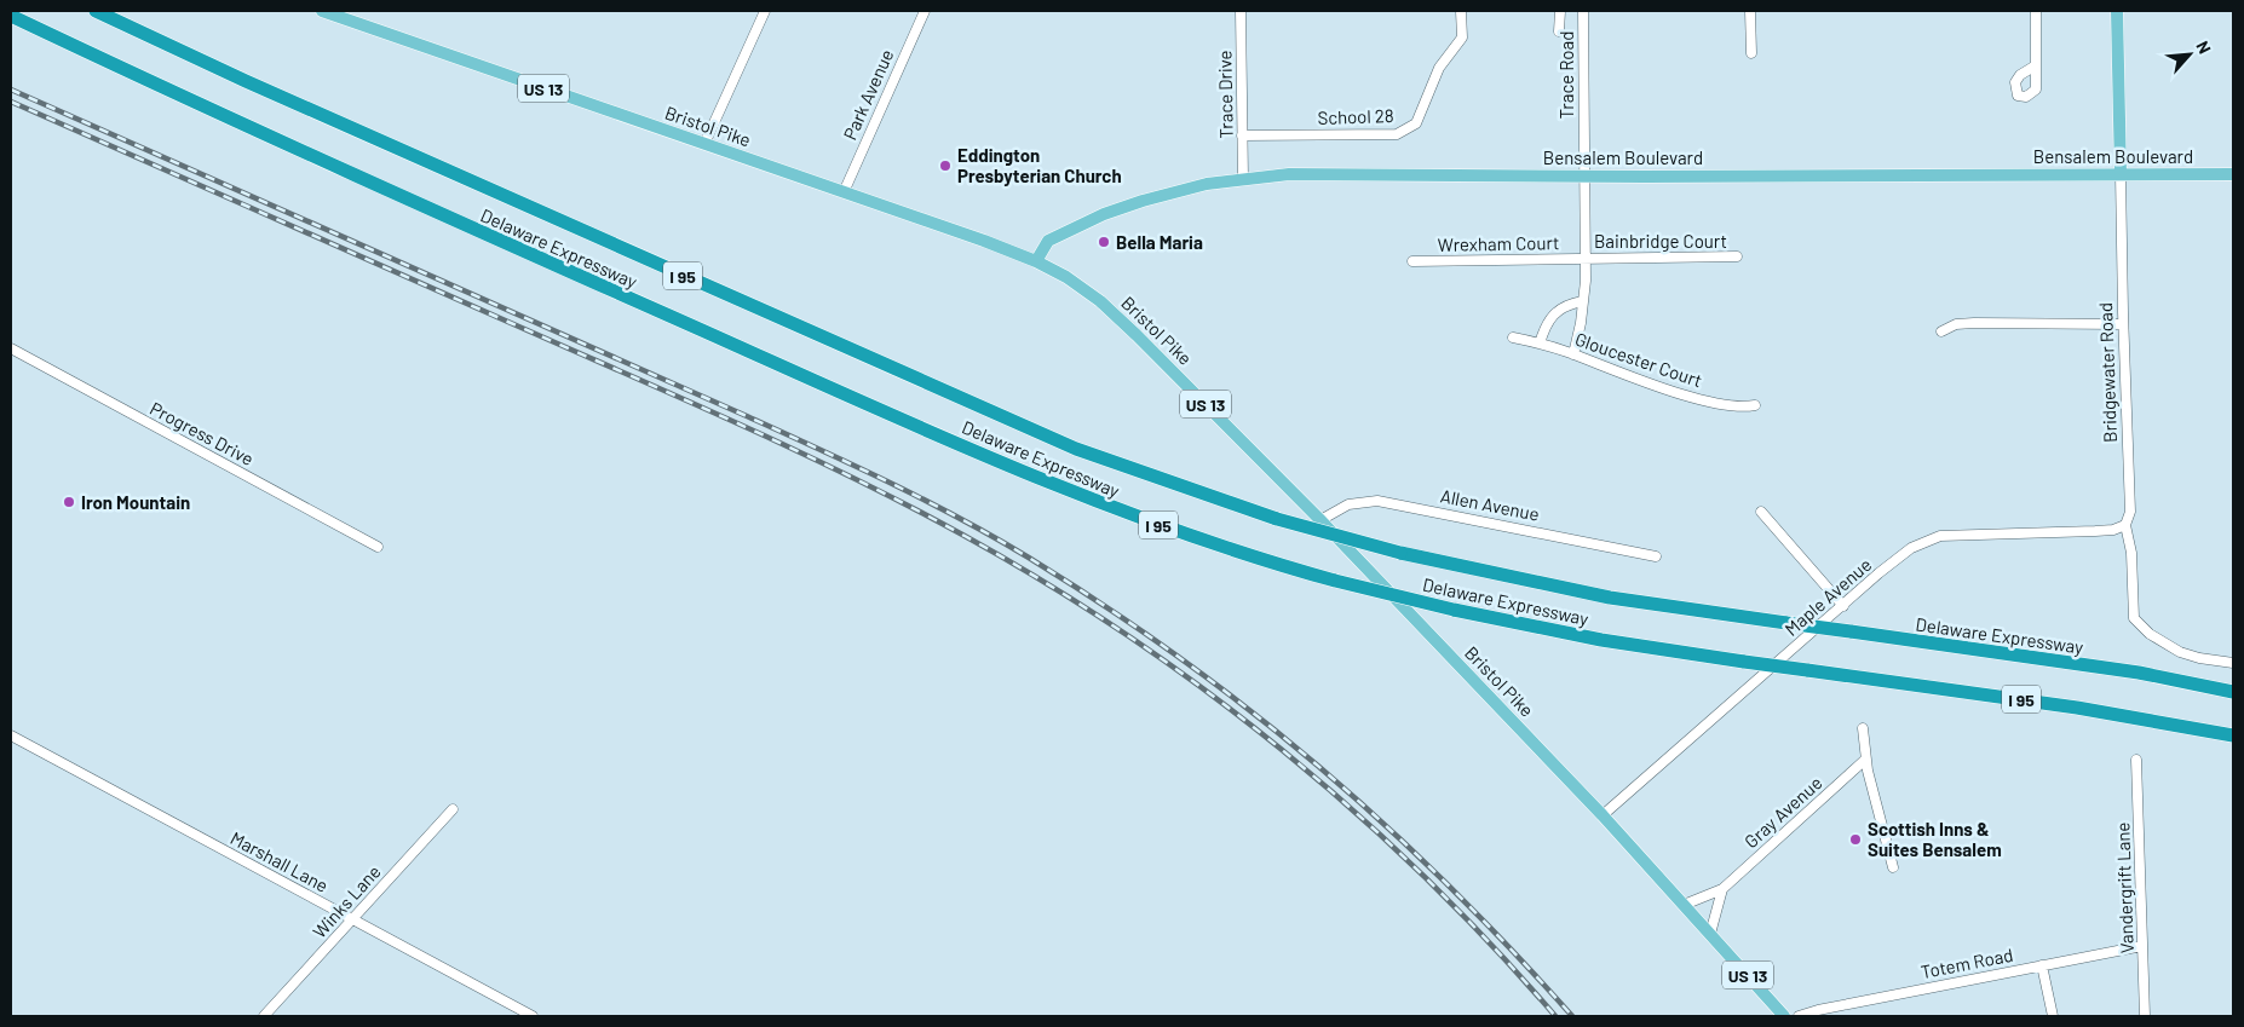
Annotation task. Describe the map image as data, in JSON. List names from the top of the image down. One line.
{"streets":{"highway":["Delaware Expressway","I 95"],"main road":["US 13","Bristol Pike","Bensalem Boulevard","Bridgewater Road"],"street":["Trace Road","Park Avenue","Trace Drive","School 28","Bainbridge Court","Wrexham Court","Gloucester Court","Progress Drive","Allen Avenue","Maple Avenue","Gray Avenue","Marshall Lane","Vandergrift Lane","Winks Lane","Totem Road"]},"crossings":[["Trace Road","Bensalem Boulevard"],["Trace Road","Bainbridge Court"],["Trace Road","Wrexham Court"],["Trace Road","Gloucester Court"],["Park Avenue","Bristol Pike"],["Trace Drive","School 28"],["Trace Drive","Bensalem Boulevard"],["Bristol Pike","Bensalem Boulevard"],["Bristol Pike","Allen Avenue"],["Bristol Pike","Maple Avenue"],["Bristol Pike","Gray Avenue"],["Bensalem Boulevard","Bridgewater Road"],["Bainbridge Court","Wrexham Court"],["Bridgewater Road","Maple Avenue"],["Marshall Lane","Winks Lane"],["Vandergrift Lane","Totem Road"]],"places":["Eddington Presbyterian Church","Bella Maria","Iron Mountain","Scottish Inns & Suites Bensalem"],"north":"top right"}
